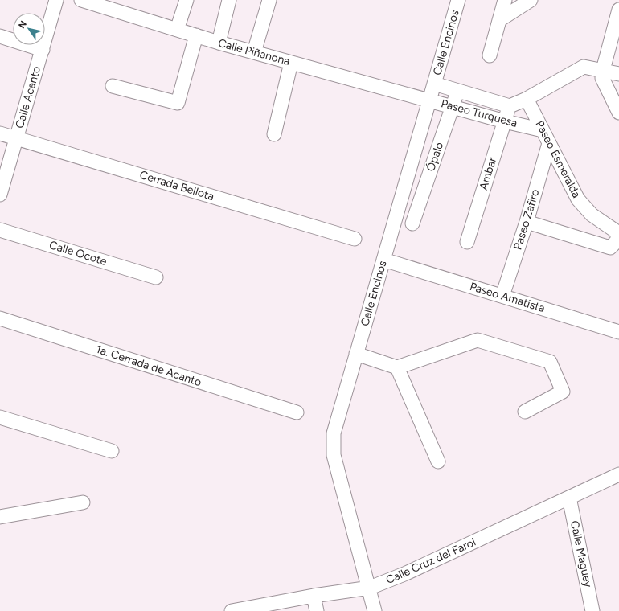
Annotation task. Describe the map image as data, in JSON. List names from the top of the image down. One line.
{"streets":{"street":["Calle Encinos","Calle Piñanona","Calle Acanto","Paseo Turquesa","Ópalo","Paseo Esmeralda","Ambar","Cerrada Bellota","Paseo Zafiro","Calle Ocote","Paseo Amatista","1a. Cerrada de Acanto","Calle Maguey","Calle Cruz del Farol"]},"crossings":[["Calle Encinos","Calle Piñanona"],["Calle Encinos","Paseo Turquesa"],["Calle Encinos","Paseo Amatista"],["Calle Encinos","Calle Cruz del Farol"],["Calle Piñanona","Paseo Turquesa"],["Calle Acanto","Cerrada Bellota"],["Paseo Turquesa","Ópalo"],["Paseo Turquesa","Paseo Esmeralda"],["Paseo Turquesa","Ambar"],["Paseo Esmeralda","Paseo Zafiro"],["Paseo Zafiro","Paseo Amatista"],["Calle Maguey","Calle Cruz del Farol"]],"north":"top left"}
